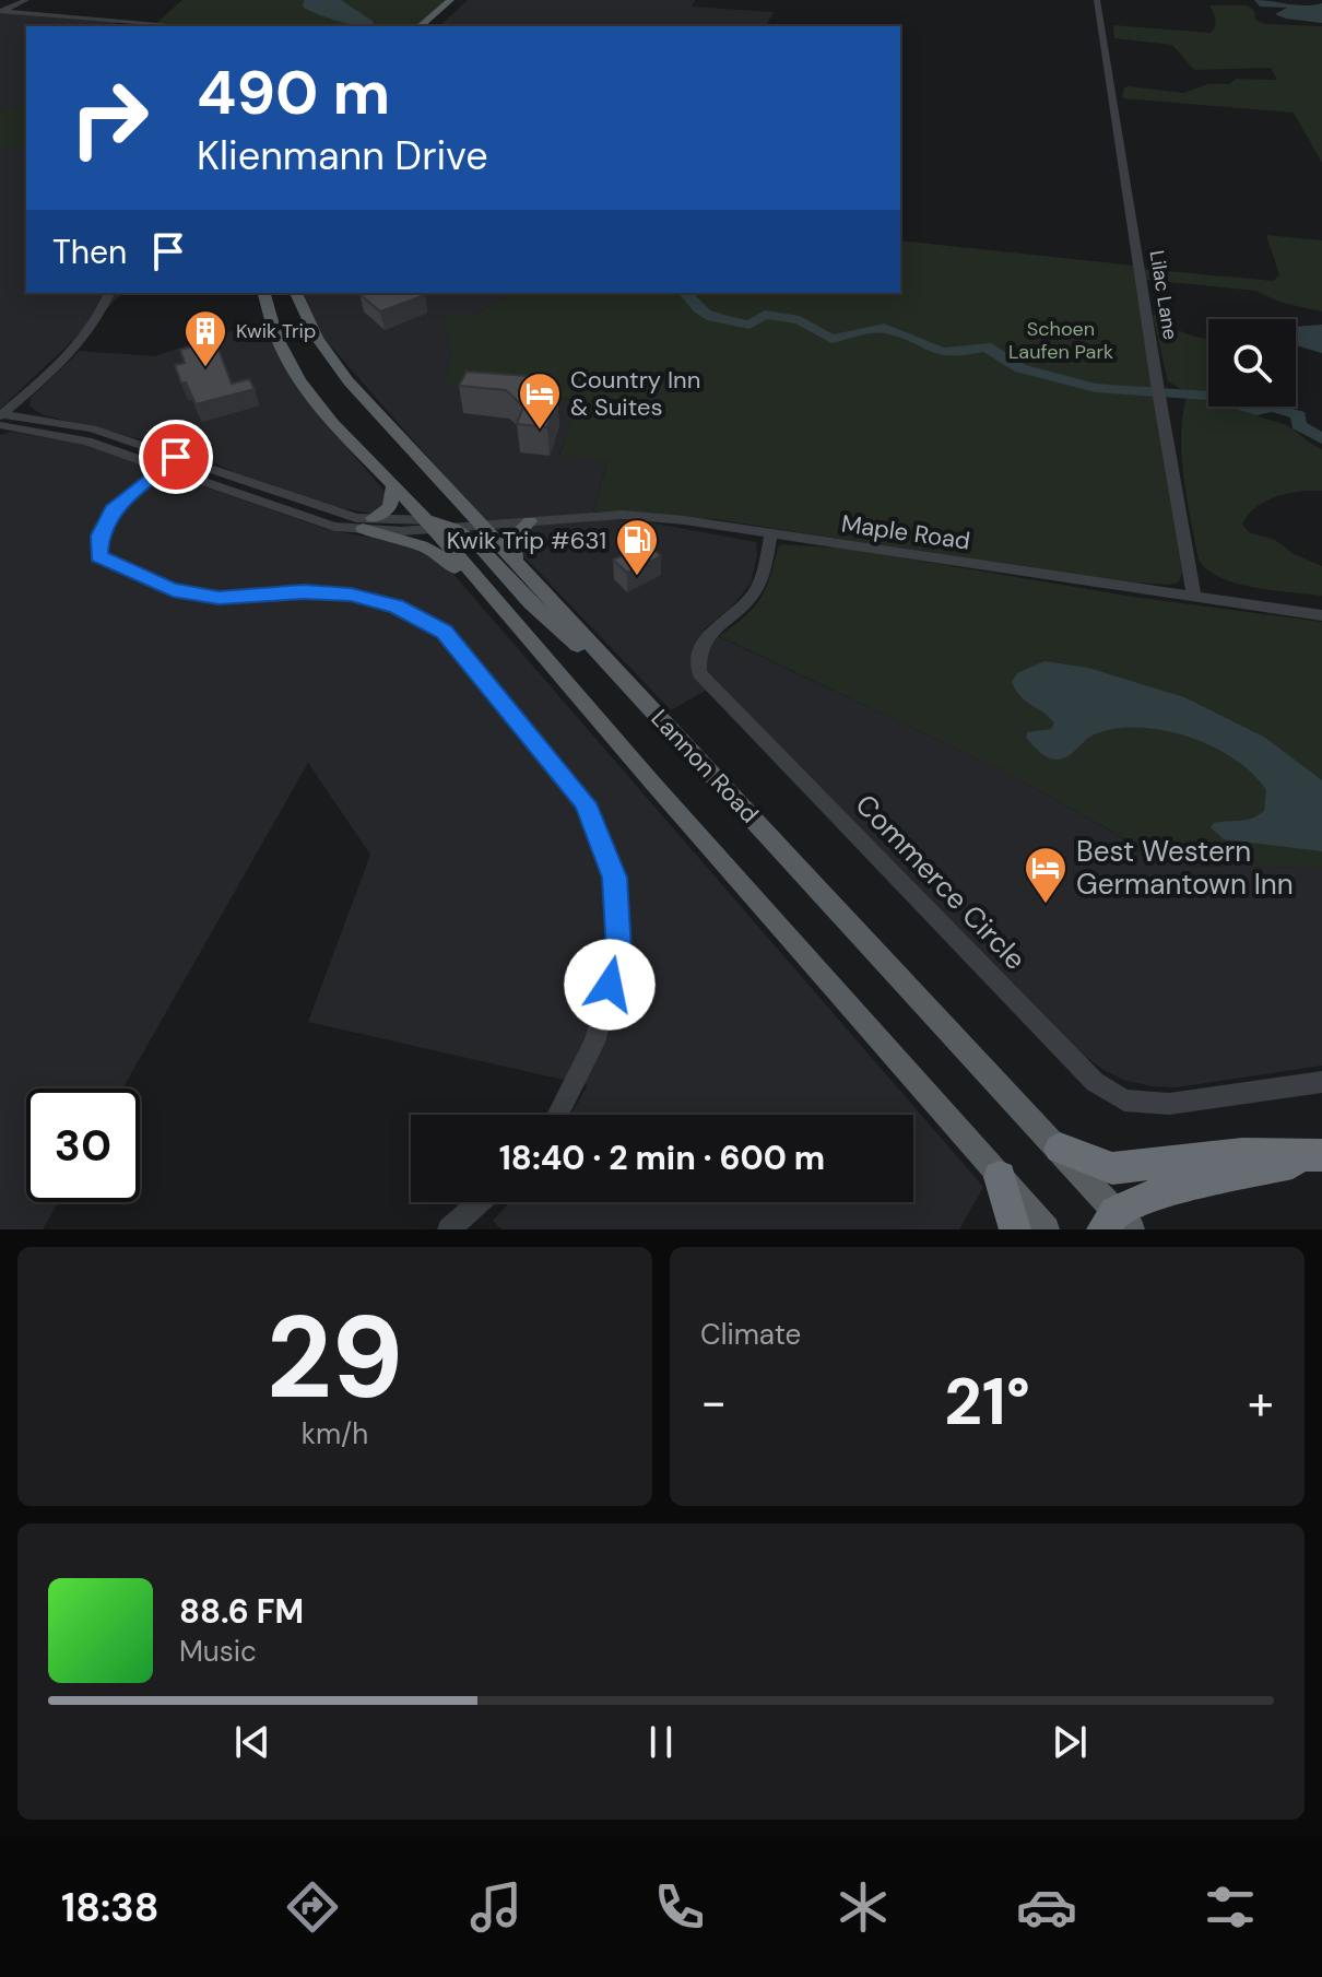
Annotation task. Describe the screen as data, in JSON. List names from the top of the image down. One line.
{"streets":{"main road":["Lannon Road"],"street":["Lilac Lane","Maple Road","Commerce Circle"]},"crossings":[["Lilac Lane","Maple Road"],["Maple Road","Lannon Road"],["Maple Road","Commerce Circle"]],"parks":["Schoen Laufen Park"],"places":{"building":["Kwik Trip"],"hotel":["Country Inn & Suites","Best Western Germantown Inn"],"fuel station":["Kwik Trip #631"]},"page":{"turn":["490 m","Klienmann Drive"],"then":"Then","limit":"30","trip":"18:40 · 2 min · 600 m","tile":[["29","km/h"],"Climate"],"heat":["−","21°","+"],"song":["88.6 FM","Music"],"tabs":"18:38"}}
